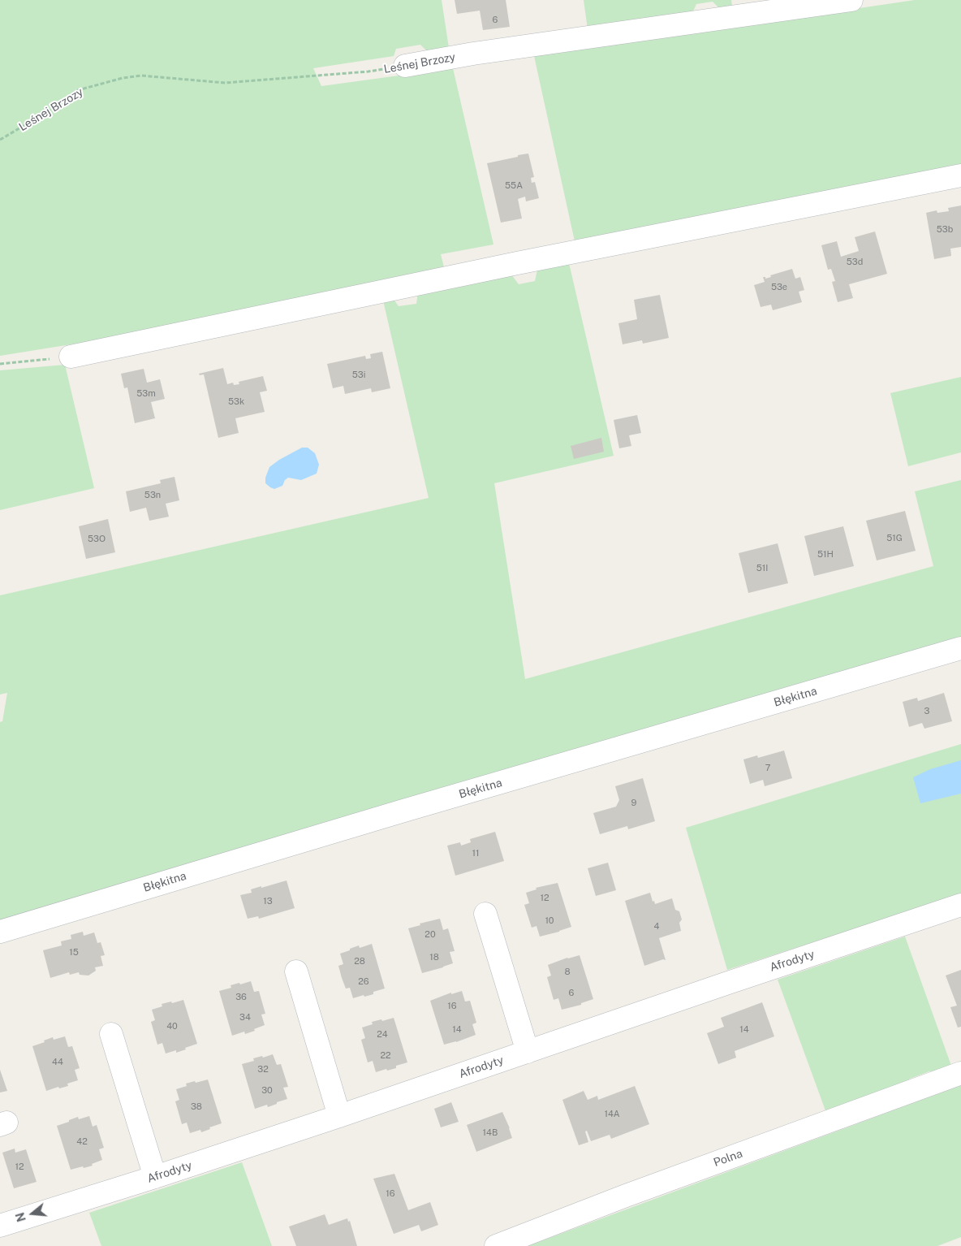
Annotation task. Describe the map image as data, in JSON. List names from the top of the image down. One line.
{"streets":{"street":["Leśnej Brzozy","Błękitna","Afrodyty","Polna"]},"house_numbers":["6","55A","53b","53d","53e","53i","53m","53k","53n","51G","53O","51H","51I","3","7","9","11","12","13","10","4","20","15","18","28","8","26","6","36","16","34","40","14","14","24","22","44","32","30","38","14A","14B","42","12","16"],"north":"left"}
